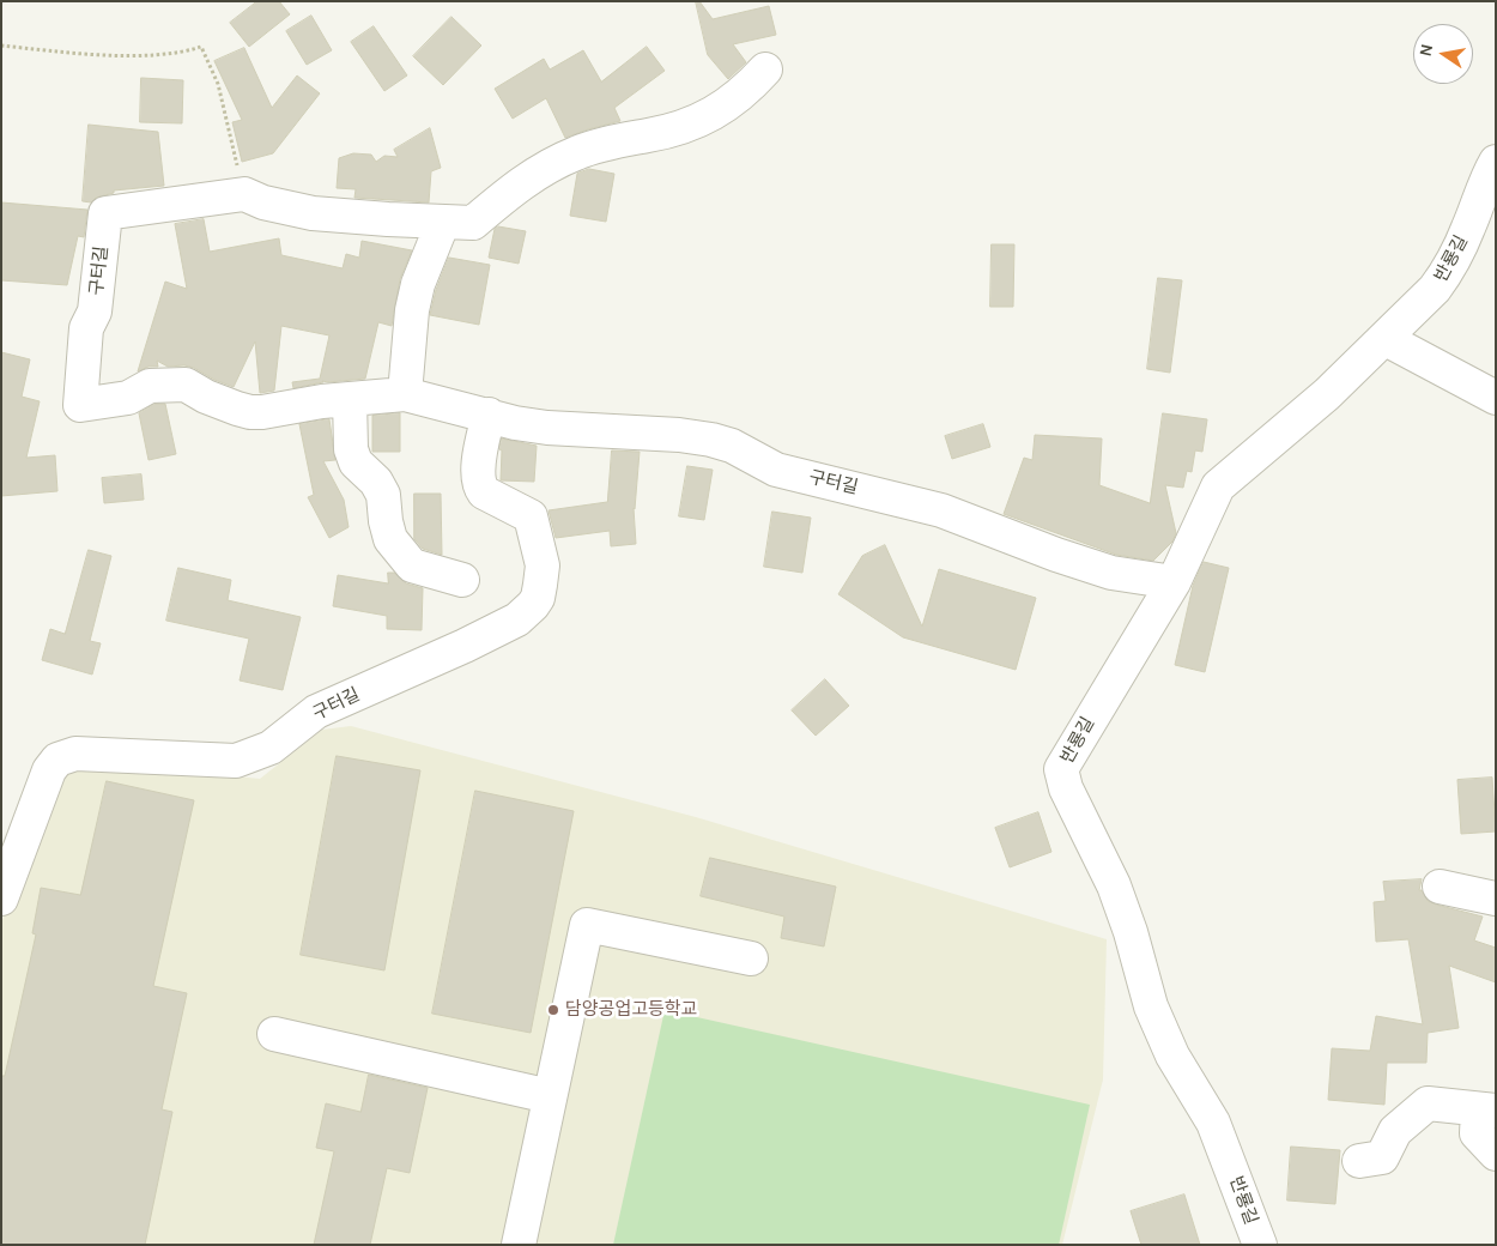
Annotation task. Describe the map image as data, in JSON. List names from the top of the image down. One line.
{"streets":{"street":["반룡길","구터길"]},"crossings":[["반룡길","구터길"]],"places":["담양공업고등학교"],"north":"left"}
